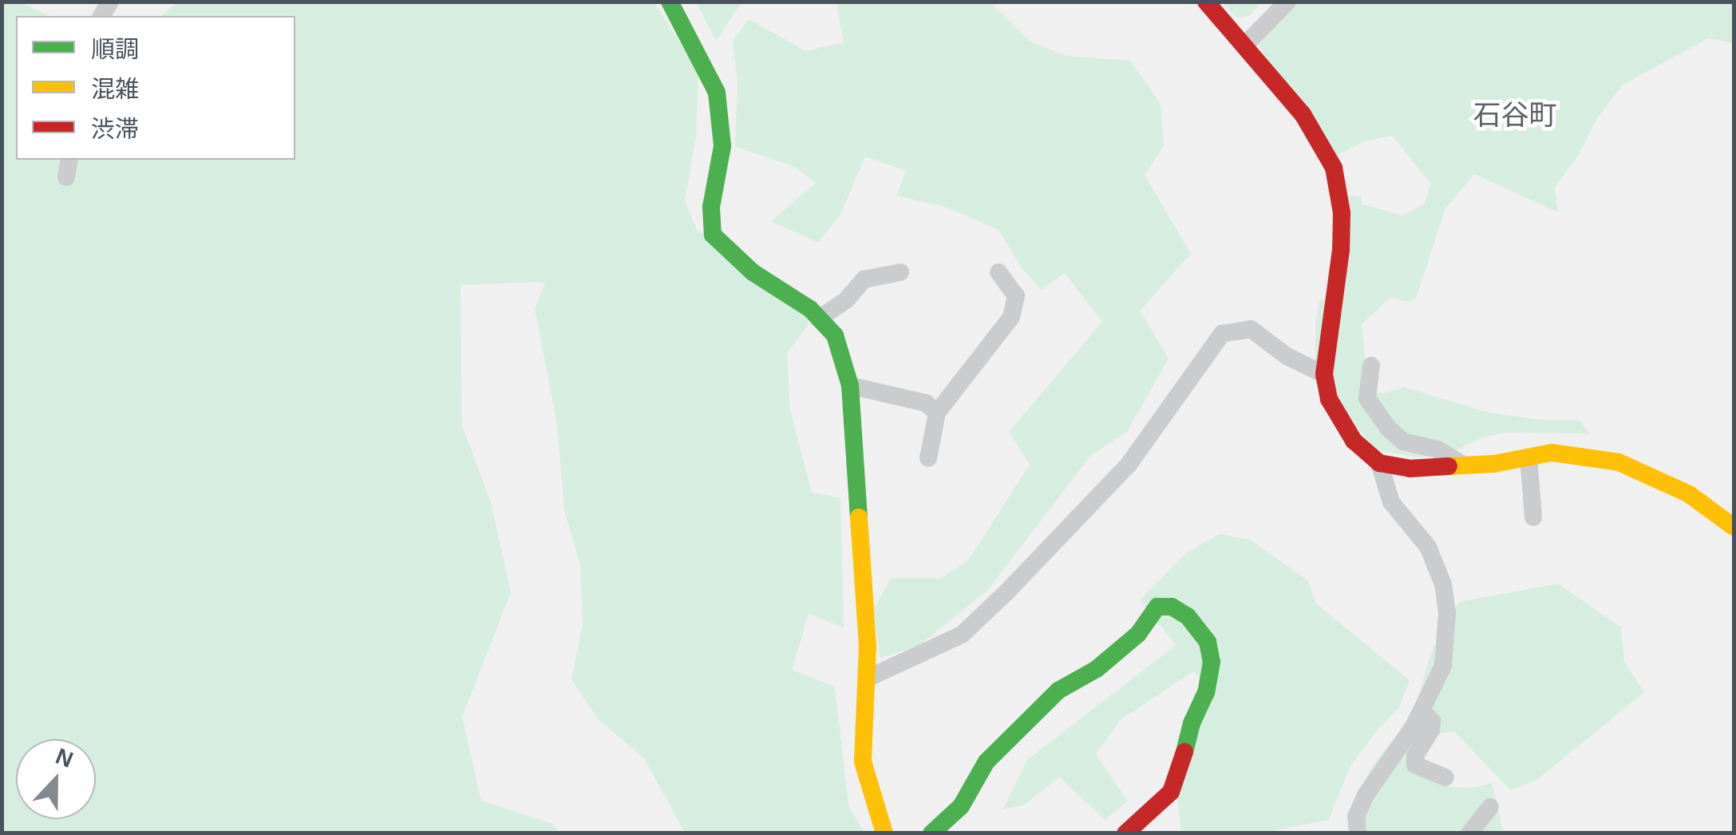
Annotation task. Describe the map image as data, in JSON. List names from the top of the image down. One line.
{"districts":["石谷町"],"legend":["順調","混雑","渋滞"],"north":"top"}
